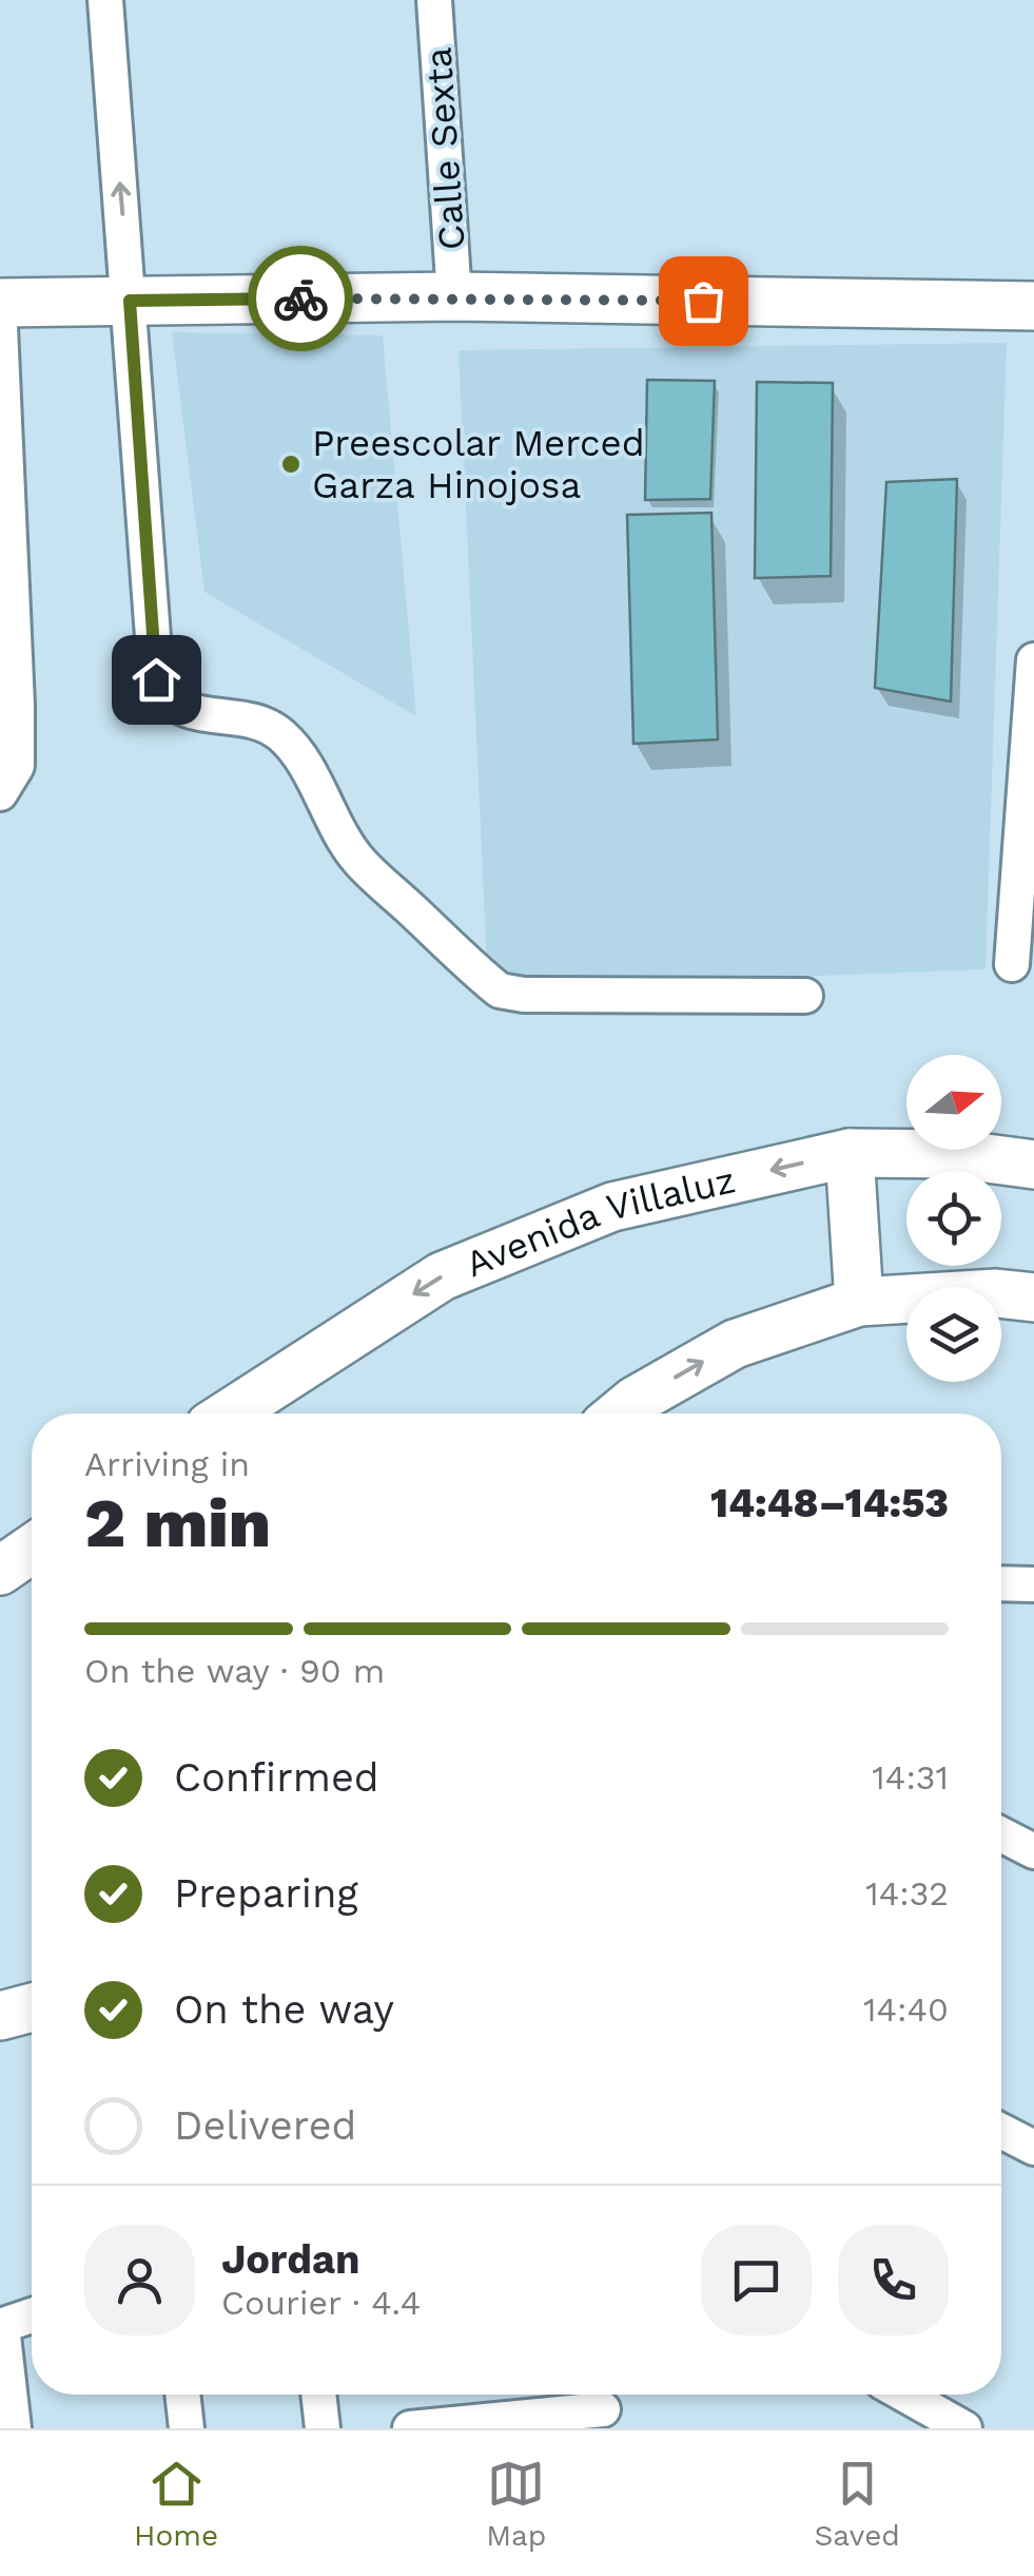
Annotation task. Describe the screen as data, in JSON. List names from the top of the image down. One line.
{"streets":{"street":["Calle Sexta","Avenida Villaluz"]},"places":["Preescolar Merced Garza Hinojosa"],"north":"right","page":{"heading":["2 min","Arriving in","14:48–14:53"],"panel":["Jordan","Courier · 4.4"],"bar":"On the way · 90 m","list":[["Confirmed","14:31"],["Preparing","14:32"],["On the way","14:40"],"Delivered"],"tabs":["Home","Map","Saved"]}}
